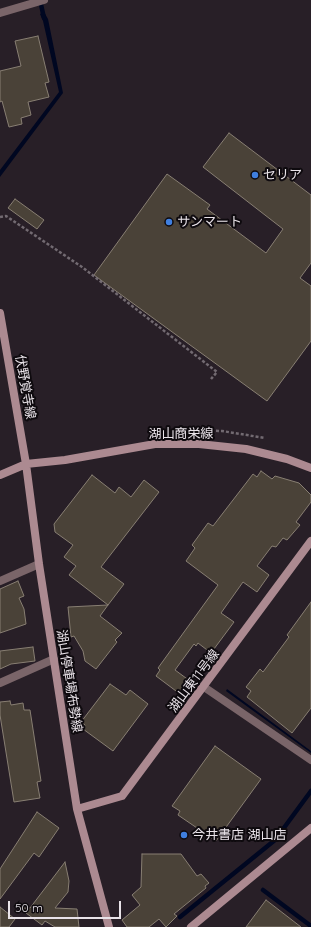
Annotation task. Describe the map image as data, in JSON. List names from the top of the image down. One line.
{"streets":{"street":["伏野覚寺線","湖山商栄線","湖山停車場布勢線","湖山東11号線"]},"crossings":[["伏野覚寺線","湖山商栄線"],["伏野覚寺線","湖山停車場布勢線"],["湖山商栄線","湖山停車場布勢線"],["湖山停車場布勢線","湖山東11号線"]],"places":["セリア","サンマート","今井書店 湖山店"],"scale_bar":"50 m"}
